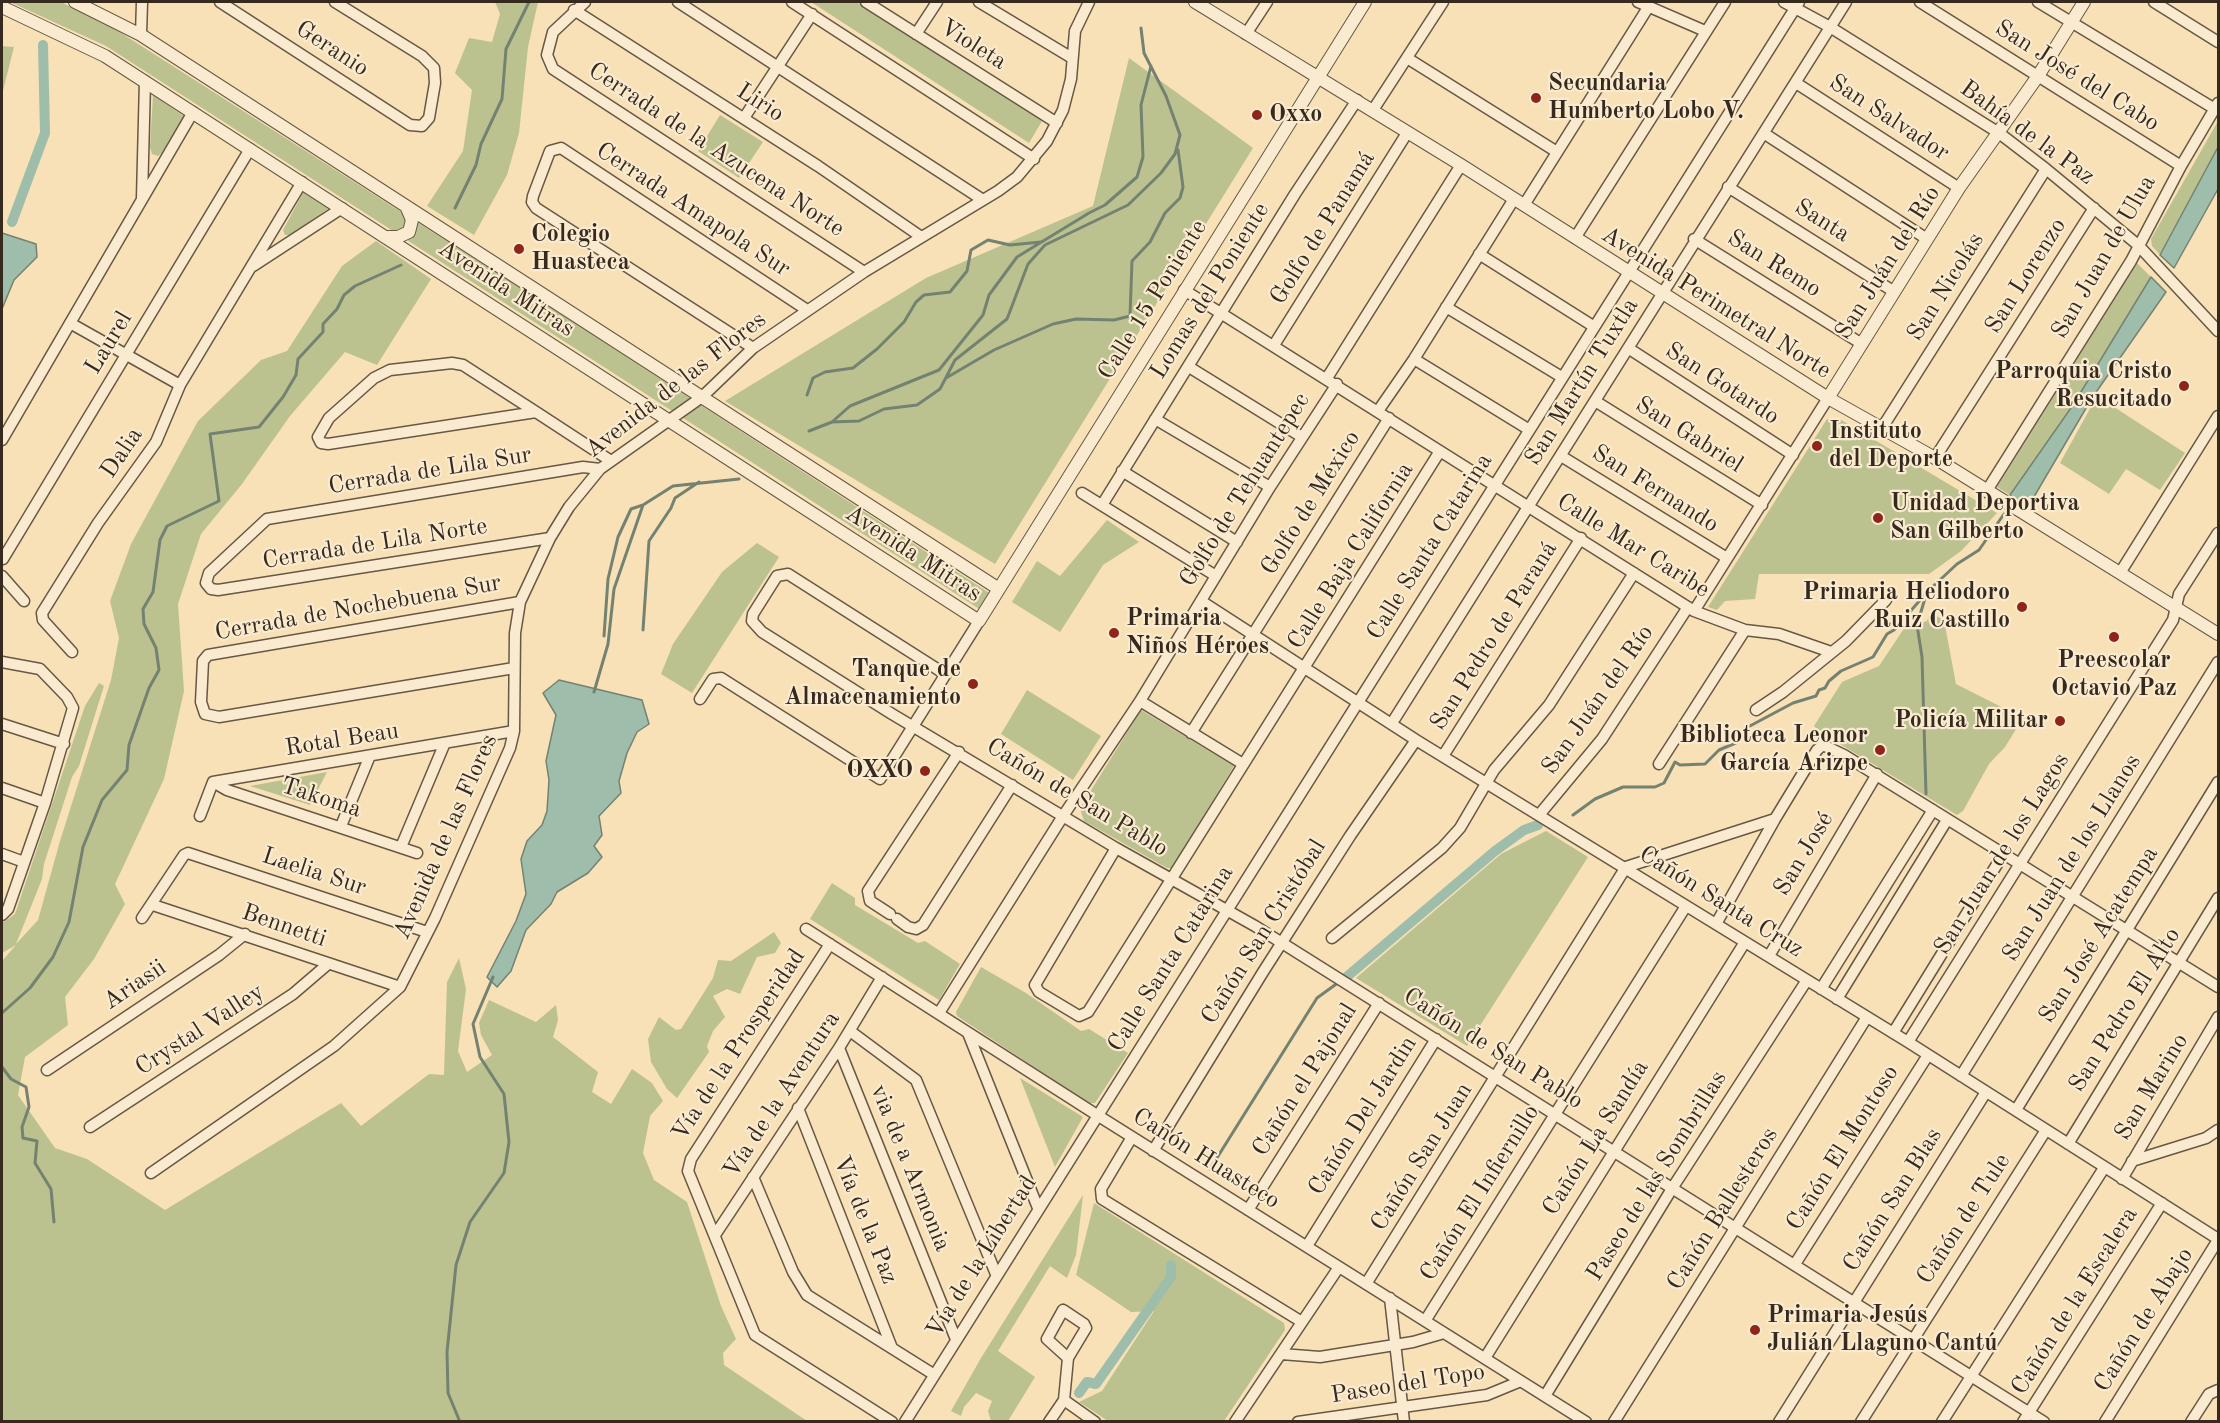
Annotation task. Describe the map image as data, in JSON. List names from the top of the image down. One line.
{"streets":{"street":["Violeta","Geranio","San José del Cabo","Lirio","San Salvador","Bahía de la Paz","Cerrada de la Azucena Norte","Cerrada Amapola Sur","Santa","Golfo de Panamá","San Juan de Ulua","San Juán del Río","San Remo","San Lorenzo","San Nicolás","Avenida Mitras","Lomas del Poniente","Calle 15 Poniente","Avenida Perimetral Norte","Laurel","San Martín Tuxtla","San Gotardo","Avenida de las Flores","San Gabriel","Dalia","Cerrada de Lila Sur","San Fernando","Golfo de Tehuantepec","Golfo de México","Cerrada de Lila Norte","Calle Mar Caribe","Calle Santa Catarina","Calle Baja California","Cerrada de Nochebuena Sur","San Pedro de Paraná","Rotal Beau","Takoma","Cañón de San Pablo","San José","San Juan de los Lagos","San Juan de los Llanos","Laelia Sur","Cañón Santa Cruz","Bennetti","Cañón San Cristóbal","San José Acatempa","Ariasii","San Pedro El Alto","Crystal Valley","Vía de la Prosperidad","Cañón el Pajonal","San Marino","Vía de la Aventura","Cañón Del Jardin","Cañón La Sandía","Cañón El Montoso","Cañón San Juan","Cañón Huasteco","via de a Armonia","Paseo de las Sombrillas","Cañón El Infiernillo","Cañón San Blas","Cañón Ballesteros","Cañón de Tule","Vía de la Paz","Vía de la Libertad","Cañón de la Escalera","Cañón de Abajo","Paseo del Topo"]},"crossings":[["Violeta","Avenida de las Flores"],["San José del Cabo","San Juan de Ulua"],["San José del Cabo","San Juán del Río"],["Lirio","Cerrada de la Azucena Norte"],["Lirio","Avenida de las Flores"],["San Salvador","San Juán del Río"],["San Salvador","San Martín Tuxtla"],["Bahía de la Paz","San Juan de Ulua"],["Bahía de la Paz","San Juán del Río"],["Bahía de la Paz","San Lorenzo"],["Bahía de la Paz","San Nicolás"],["Bahía de la Paz","San Martín Tuxtla"],["Bahía de la Paz","Calle Santa Catarina"],["Cerrada de la Azucena Norte","Avenida de las Flores"],["Cerrada Amapola Sur","Avenida de las Flores"],["Santa","San Juán del Río"],["Santa","San Martín Tuxtla"],["Golfo de Panamá","Avenida Perimetral Norte"],["Golfo de Panamá","Calle Mar Caribe"],["San Juan de Ulua","Avenida Perimetral Norte"],["San Juán del Río","San Remo"],["San Juán del Río","Avenida Perimetral Norte"],["San Juán del Río","San Gotardo"],["San Juán del Río","San Gabriel"],["San Juán del Río","San Fernando"],["San Juán del Río","Calle Mar Caribe"],["San Juán del Río","Cañón Santa Cruz"],["San Remo","San Martín Tuxtla"],["San Lorenzo","Avenida Perimetral Norte"],["San Nicolás","Avenida Perimetral Norte"],["Avenida Mitras","Calle 15 Poniente"],["Avenida Mitras","Laurel"],["Avenida Mitras","Avenida de las Flores"],["Avenida Mitras","Dalia"],["Lomas del Poniente","Avenida Perimetral Norte"],["Lomas del Poniente","Calle Mar Caribe"],["Calle 15 Poniente","Avenida Perimetral Norte"],["Calle 15 Poniente","Calle Mar Caribe"],["Avenida Perimetral Norte","San Martín Tuxtla"],["Avenida Perimetral Norte","Golfo de Tehuantepec"],["Avenida Perimetral Norte","Golfo de México"],["Avenida Perimetral Norte","Calle Santa Catarina"],["Avenida Perimetral Norte","San Juan de los Lagos"],["San Martín Tuxtla","San Gotardo"],["San Martín Tuxtla","San Gabriel"],["San Martín Tuxtla","San Fernando"],["San Martín Tuxtla","Calle Mar Caribe"],["San Martín Tuxtla","Cañón Santa Cruz"],["Avenida de las Flores","Cerrada de Lila Sur"],["Avenida de las Flores","Cerrada de Lila Norte"],["Avenida de las Flores","Cerrada de Nochebuena Sur"],["Avenida de las Flores","Rotal Beau"],["Avenida de las Flores","Laelia Sur"],["Avenida de las Flores","Bennetti"],["Cerrada de Lila Sur","Cerrada de Lila Norte"],["Golfo de Tehuantepec","Calle Mar Caribe"],["Golfo de Tehuantepec","Cañón de San Pablo"],["Golfo de Tehuantepec","Cañón Santa Cruz"],["Golfo de Tehuantepec","Cañón Huasteco"],["Golfo de México","Calle Mar Caribe"],["Golfo de México","Cañón Santa Cruz"],["Calle Mar Caribe","Calle Santa Catarina"],["Calle Mar Caribe","Calle Baja California"],["Calle Mar Caribe","San Pedro de Paraná"],["Calle Santa Catarina","Cañón de San Pablo"],["Calle Santa Catarina","Cañón Santa Cruz"],["Calle Santa Catarina","Cañón Huasteco"],["Calle Santa Catarina","Vía de la Libertad"],["Calle Baja California","Cañón de San Pablo"],["Calle Baja California","Cañón Santa Cruz"],["San Pedro de Paraná","Cañón Santa Cruz"],["Rotal Beau","Takoma"],["Cañón de San Pablo","Cañón San Cristóbal"],["Cañón de San Pablo","Cañón el Pajonal"],["Cañón de San Pablo","Cañón Del Jardin"],["Cañón de San Pablo","Cañón La Sandía"],["Cañón de San Pablo","Cañón El Montoso"],["Cañón de San Pablo","Cañón San Juan"],["Cañón de San Pablo","Paseo de las Sombrillas"],["Cañón de San Pablo","Cañón El Infiernillo"],["Cañón de San Pablo","Cañón San Blas"],["Cañón de San Pablo","Cañón Ballesteros"],["Cañón de San Pablo","Cañón de Tule"],["Cañón de San Pablo","Cañón de la Escalera"],["San José","Cañón Santa Cruz"],["San Juan de los Lagos","Cañón Santa Cruz"],["San Juan de los Llanos","Cañón Santa Cruz"],["Laelia Sur","Bennetti"],["Cañón Santa Cruz","Cañón San Cristóbal"],["Cañón Santa Cruz","San José Acatempa"],["Cañón Santa Cruz","San Pedro El Alto"],["Cañón Santa Cruz","San Marino"],["Cañón Santa Cruz","Cañón La Sandía"],["Cañón Santa Cruz","Cañón El Montoso"],["Cañón Santa Cruz","Cañón San Juan"],["Cañón Santa Cruz","Paseo de las Sombrillas"],["Cañón Santa Cruz","Cañón El Infiernillo"],["Cañón Santa Cruz","Cañón San Blas"],["Cañón Santa Cruz","Cañón Ballesteros"],["Cañón Santa Cruz","Cañón de Tule"],["Cañón Santa Cruz","Cañón de la Escalera"],["Cañón Santa Cruz","Cañón de Abajo"],["Bennetti","Ariasii"],["Bennetti","Crystal Valley"],["Cañón San Cristóbal","Cañón Huasteco"],["Vía de la Prosperidad","Vía de la Aventura"],["Vía de la Prosperidad","Cañón Huasteco"],["Cañón el Pajonal","Cañón Huasteco"],["Vía de la Aventura","Cañón Huasteco"],["Vía de la Aventura","via de a Armonia"],["Vía de la Aventura","Vía de la Paz"],["Cañón Del Jardin","Cañón Huasteco"],["Cañón La Sandía","Cañón Huasteco"],["Cañón San Juan","Cañón Huasteco"],["Cañón Huasteco","Paseo de las Sombrillas"],["Cañón Huasteco","Cañón El Infiernillo"],["Cañón Huasteco","Vía de la Libertad"],["Cañón Huasteco","Paseo del Topo"],["via de a Armonia","Vía de la Libertad"]],"places":["Secundaria Humberto Lobo V.","Oxxo","Colegio Huasteca","Parroquia Cristo Resucitado","Instituto del Deporte","Unidad Deportiva San Gilberto","Primaria Heliodoro Ruiz Castillo","Primaria Niños Héroes","Preescolar Octavio Paz","Tanque de Almacenamiento","Policía Militar","Biblioteca Leonor García Arizpe","OXXO","Primaria Jesús Julián Llaguno Cantú"]}
